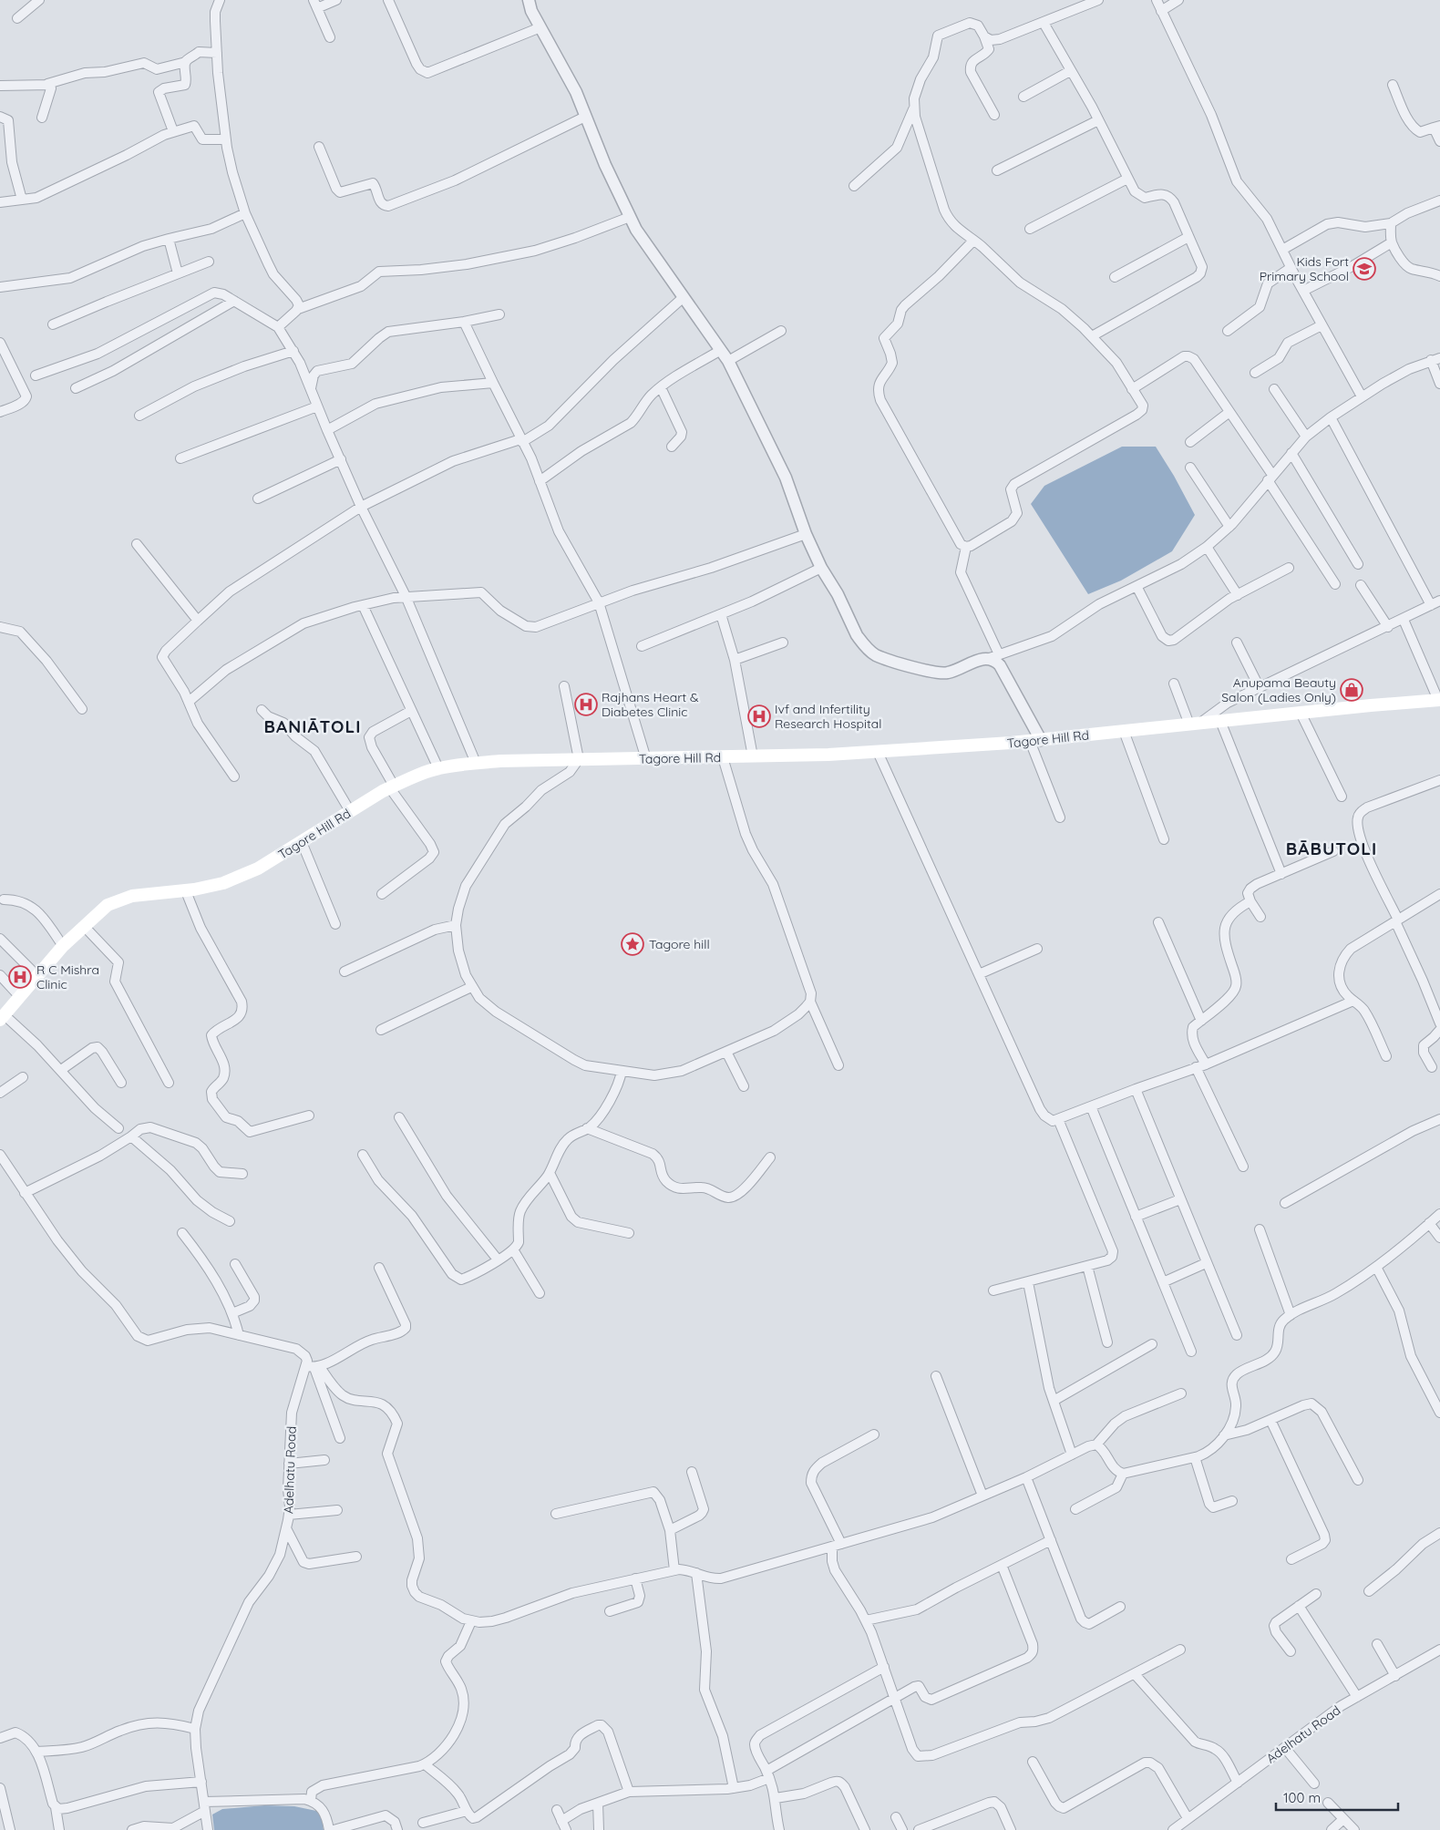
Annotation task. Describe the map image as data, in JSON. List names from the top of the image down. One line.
{"streets":{"main road":["Tagore Hill Rd"],"street":["Adelhatu Road"]},"districts":["BANIĀTOLI","BĀBUTOLI"],"places":{"school or university":["Kids Fort Primary School"],"shop":["Anupama Beauty Salon (Ladies Only)"],"hospital":["Rajhans Heart & Diabetes Clinic","Ivf and Infertility Research Hospital","R C Mishra Clinic"],"place":["Tagore hill"]},"scale_bar":"100 m"}
